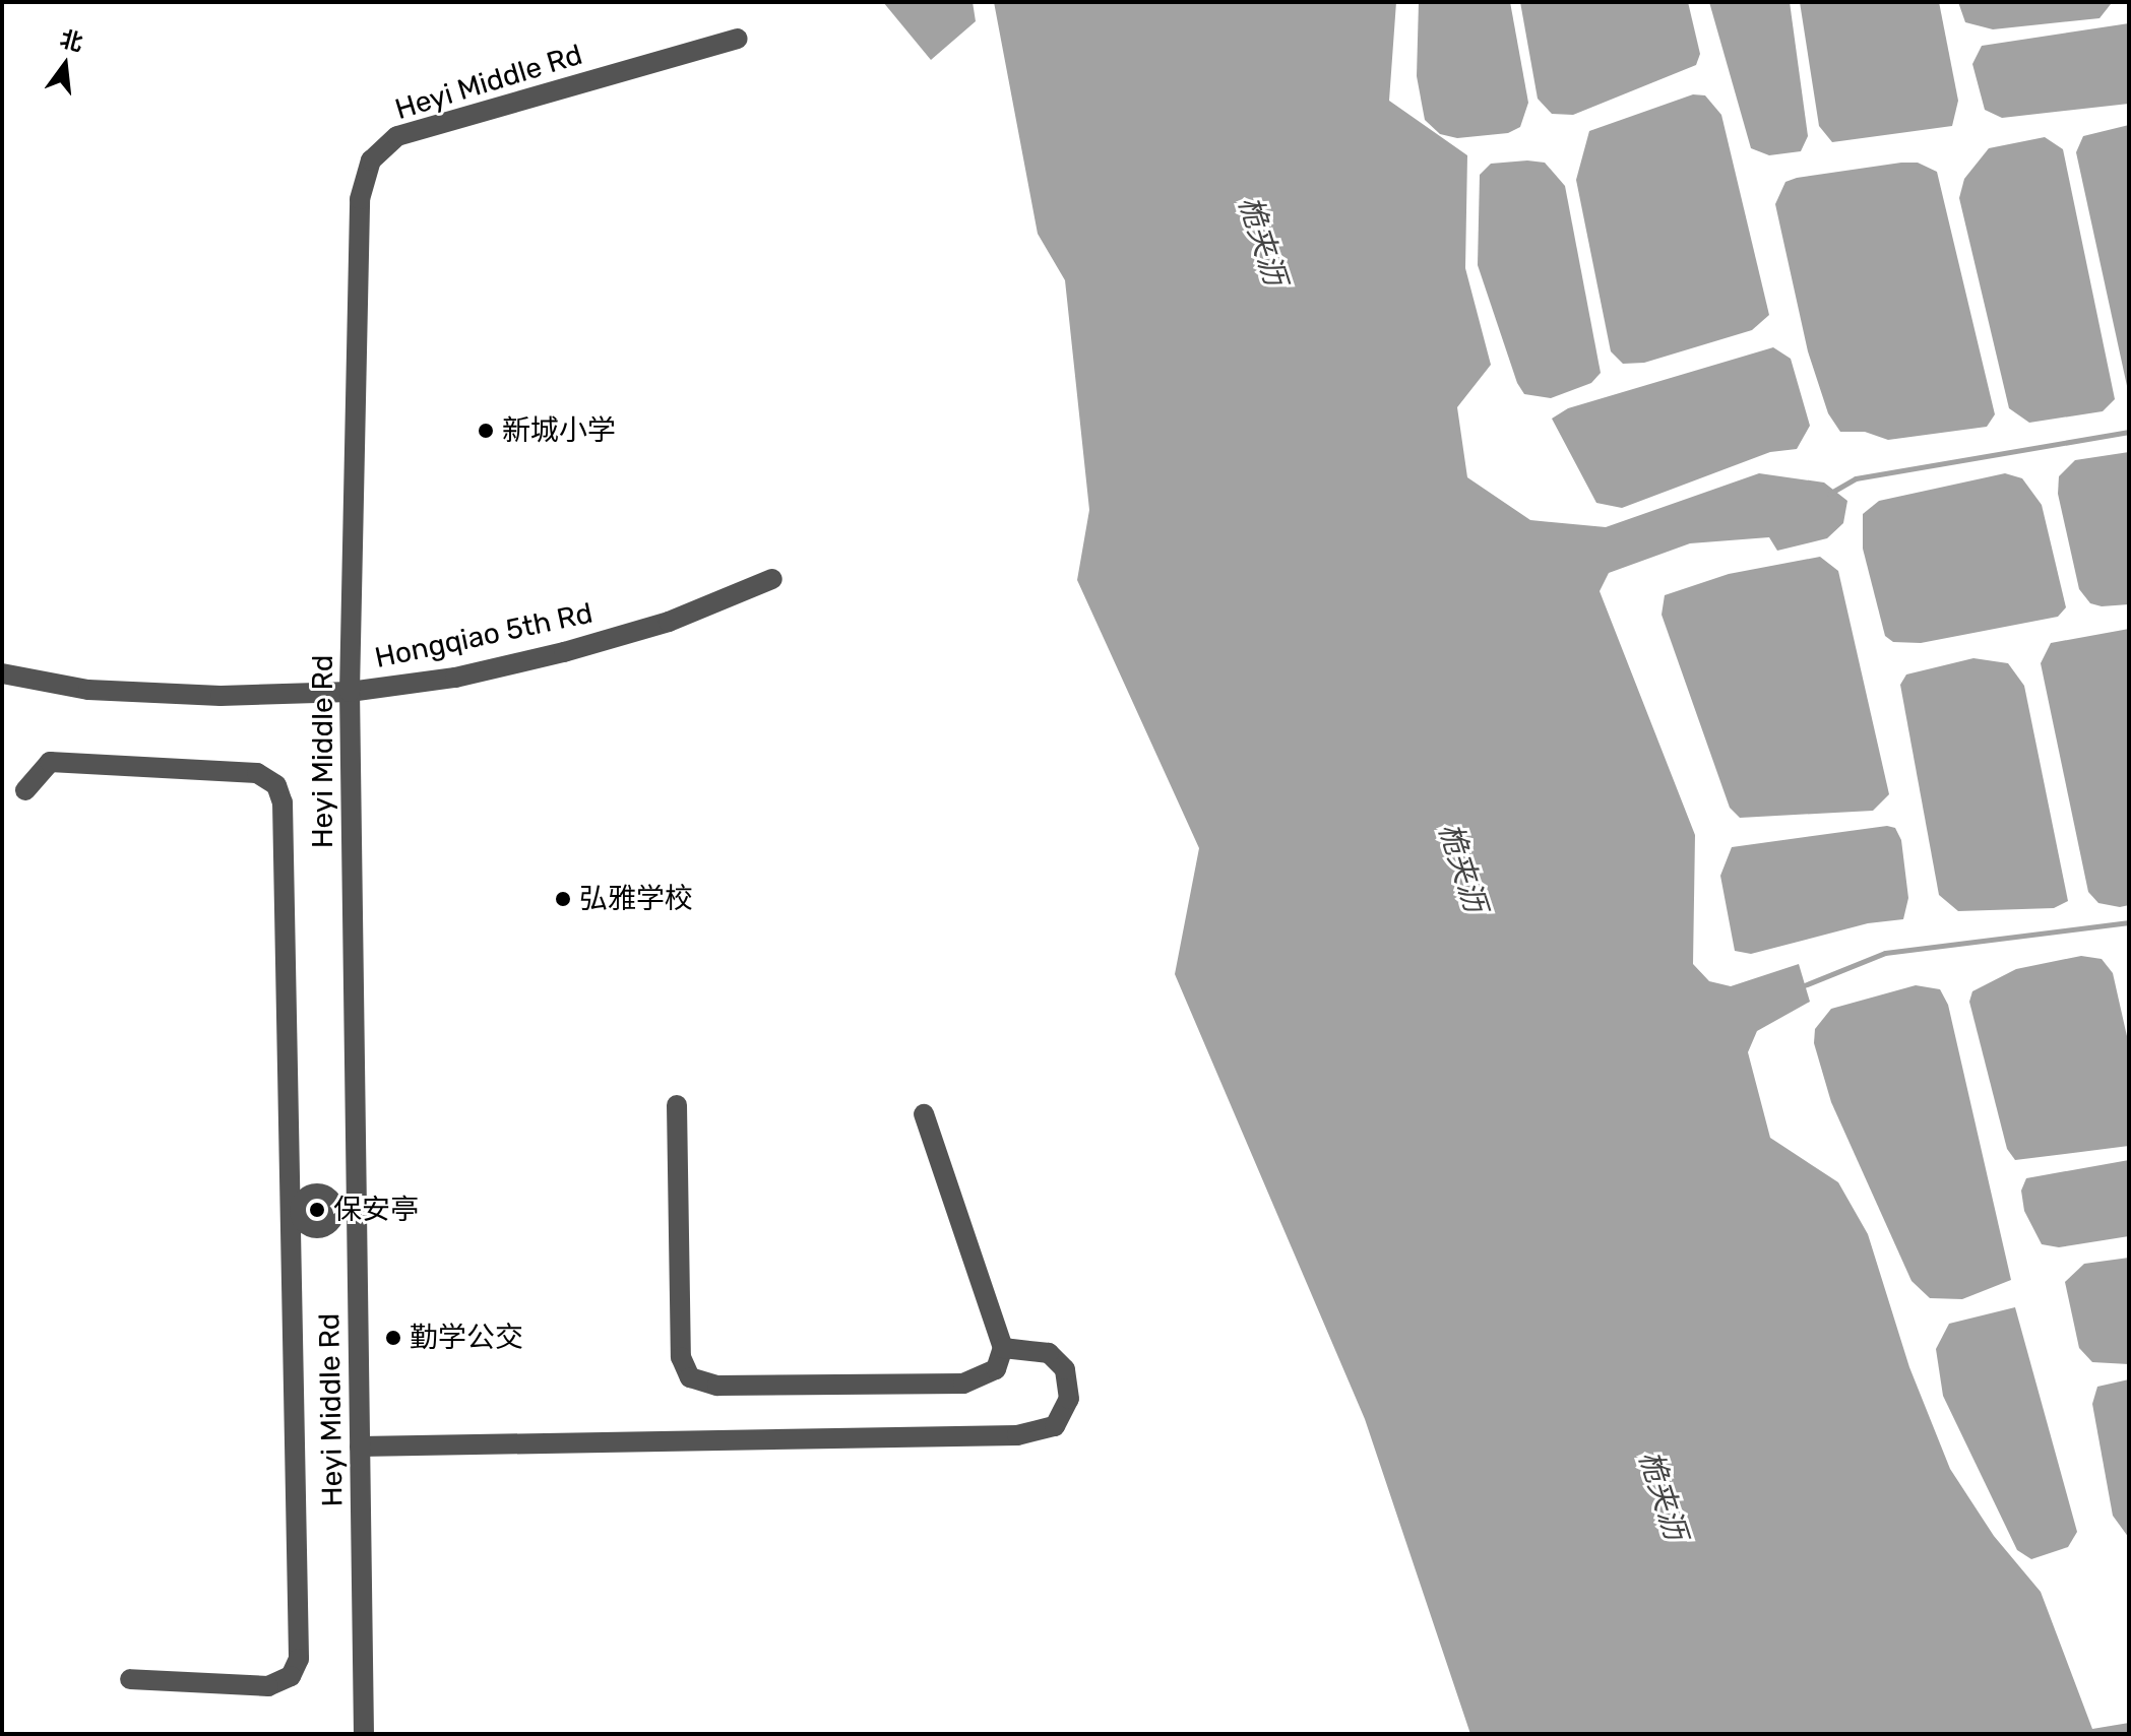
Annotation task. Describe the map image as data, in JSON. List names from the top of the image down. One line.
{"streets":{"street":["Heyi Middle Rd","Hongqiao 5th Rd"]},"crossings":[["Heyi Middle Rd","Hongqiao 5th Rd"]],"water":["桅夹沥"],"places":["新城小学","弘雅学校","保安亭","勤学公交"],"north":"top"}
